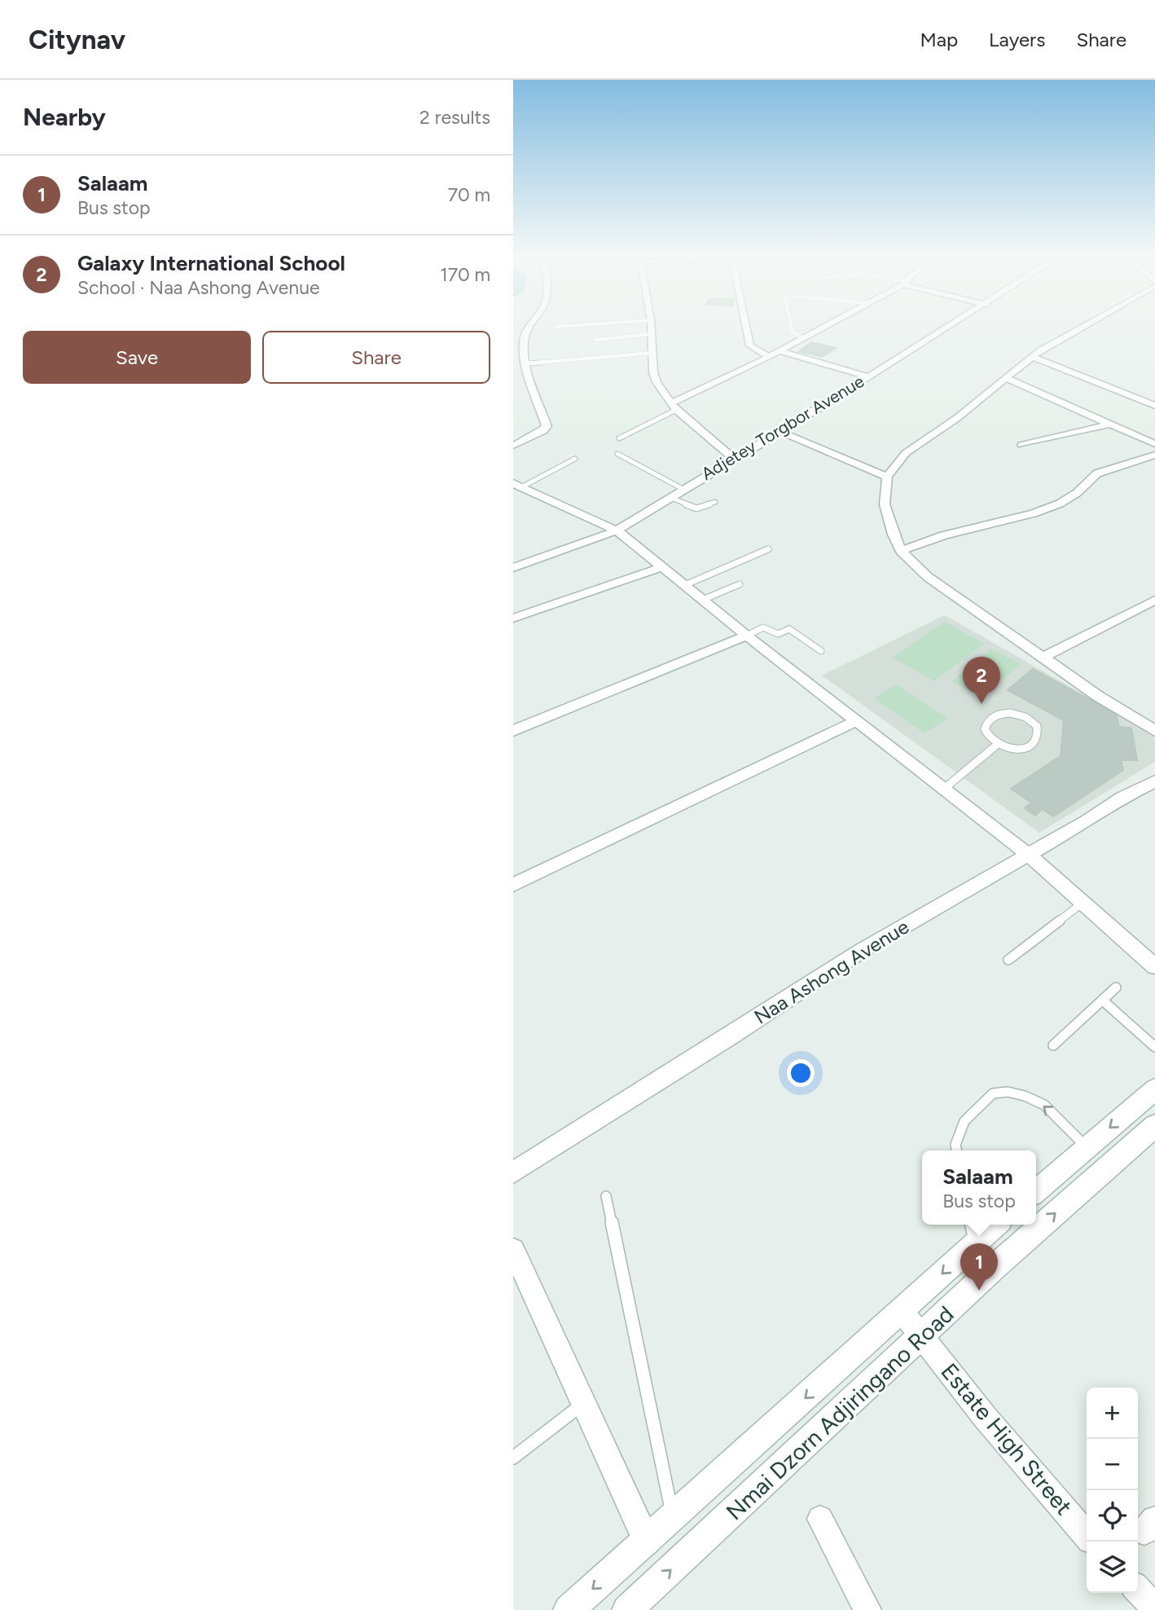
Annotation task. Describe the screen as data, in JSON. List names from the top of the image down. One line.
{"streets":{"main road":["Nmai Dzorn Adjiringano Road"],"street":["Adjetey Torgbor Avenue","Naa Ashong Avenue","Estate High Street"]},"crossings":[["Nmai Dzorn Adjiringano Road","Estate High Street"]],"page":{"header":"Citynav","nav":["Map","Layers","Share"],"heading":["Nearby","2 results"],"list":[{"mark":"1","name":"Salaam","note":"Bus stop","value":"70 m"},{"mark":"2","name":"Galaxy International School","note":"School · Naa Ashong Avenue","value":"170 m"}],"buttons":["Save","Share"],"pins":["2","1"],"popup":["Salaam","Bus stop"],"map_buttons":["+","−"]}}
